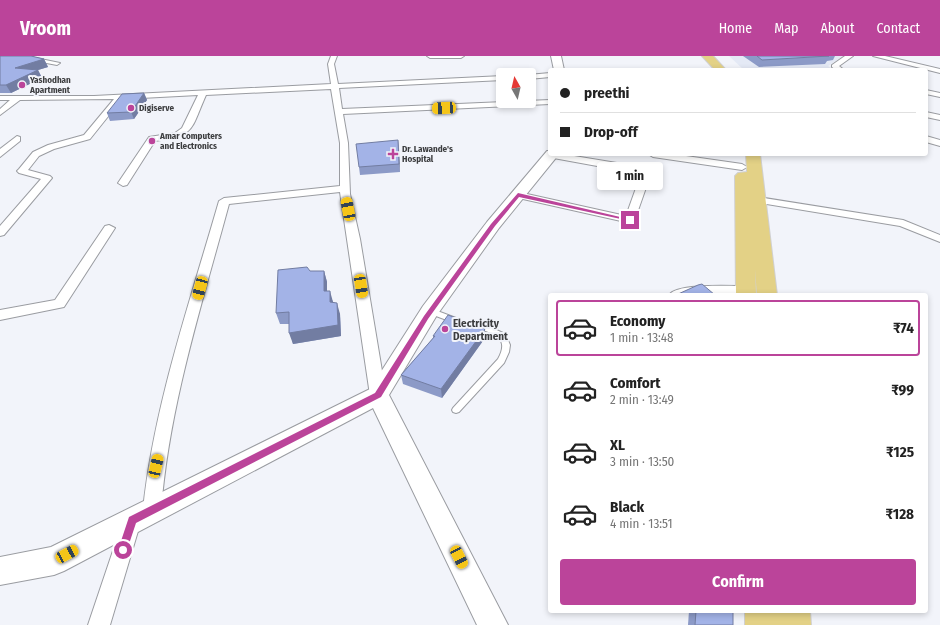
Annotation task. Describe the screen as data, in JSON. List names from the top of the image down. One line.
{"places":{"other":["Yashodhan Apartment","Digiserve","Amar Computers and Electronics","Electricity Department"],"health":["Dr. Lawande's Hospital"]},"north":"top","page":{"header":"Vroom","nav":["Home","Map","About","Contact"],"banner":["preethi","Drop-off"],"bubble":"1 min","list":[{"name":"Economy","note":"1 min · 13:48","value":"₹74"},{"name":"Comfort","note":"2 min · 13:49","value":"₹99"},{"name":"XL","note":"3 min · 13:50","value":"₹125"},{"name":"Black","note":"4 min · 13:51","value":"₹128"}],"buttons":"Confirm"}}
